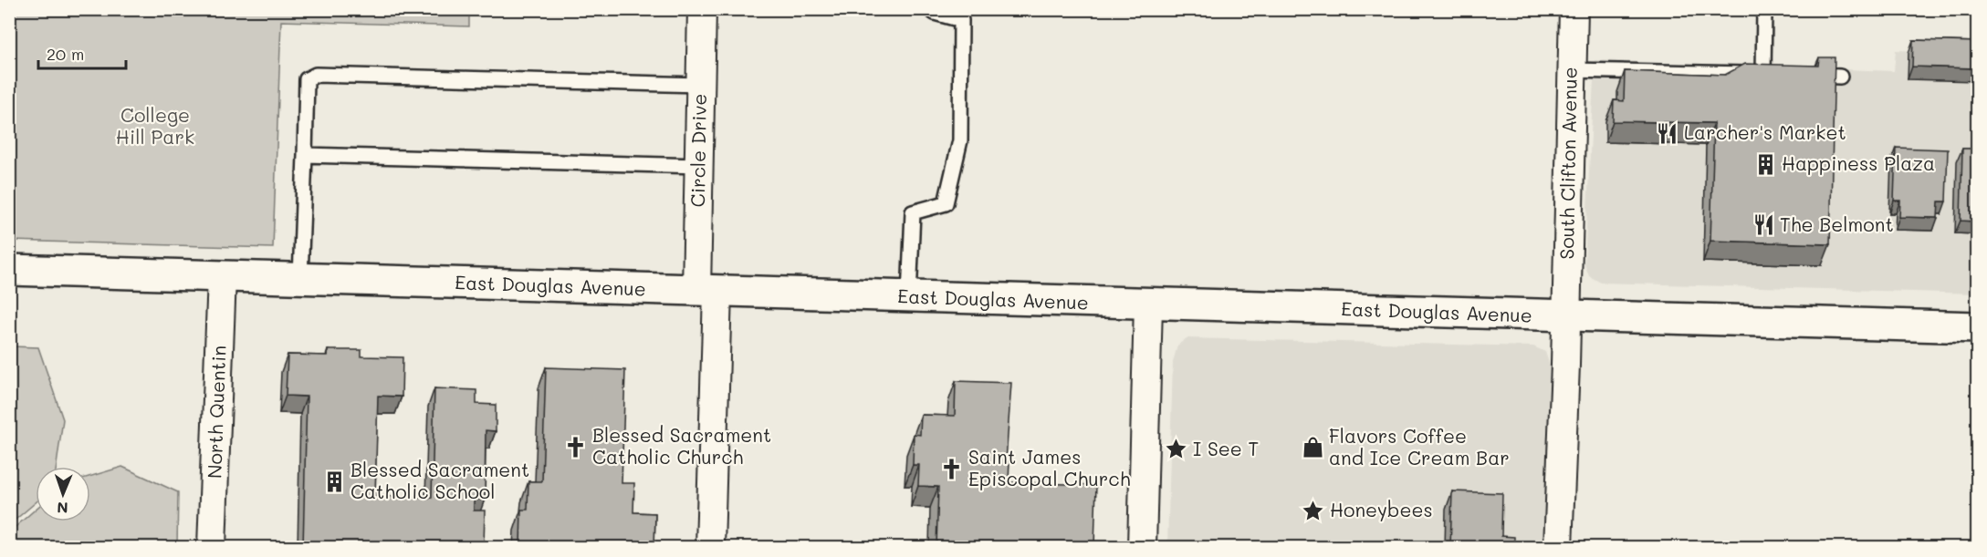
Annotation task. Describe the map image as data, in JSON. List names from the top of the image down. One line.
{"streets":{"main road":["East Douglas Avenue"],"street":["Circle Drive","South Clifton Avenue","North Quentin"]},"crossings":[["Circle Drive","East Douglas Avenue"],["South Clifton Avenue","East Douglas Avenue"],["East Douglas Avenue","North Quentin"]],"parks":["College Hill Park"],"places":{"restaurant":["Larcher's Market","The Belmont"],"building":["Happiness Plaza","Blessed Sacrament Catholic School"],"church":["Blessed Sacrament Catholic Church","Saint James Episcopal Church"],"shop":["Flavors Coffee and Ice Cream Bar"],"place":["I See T","Honeybees"]},"scale_bar":"20 m","north":"bottom"}
